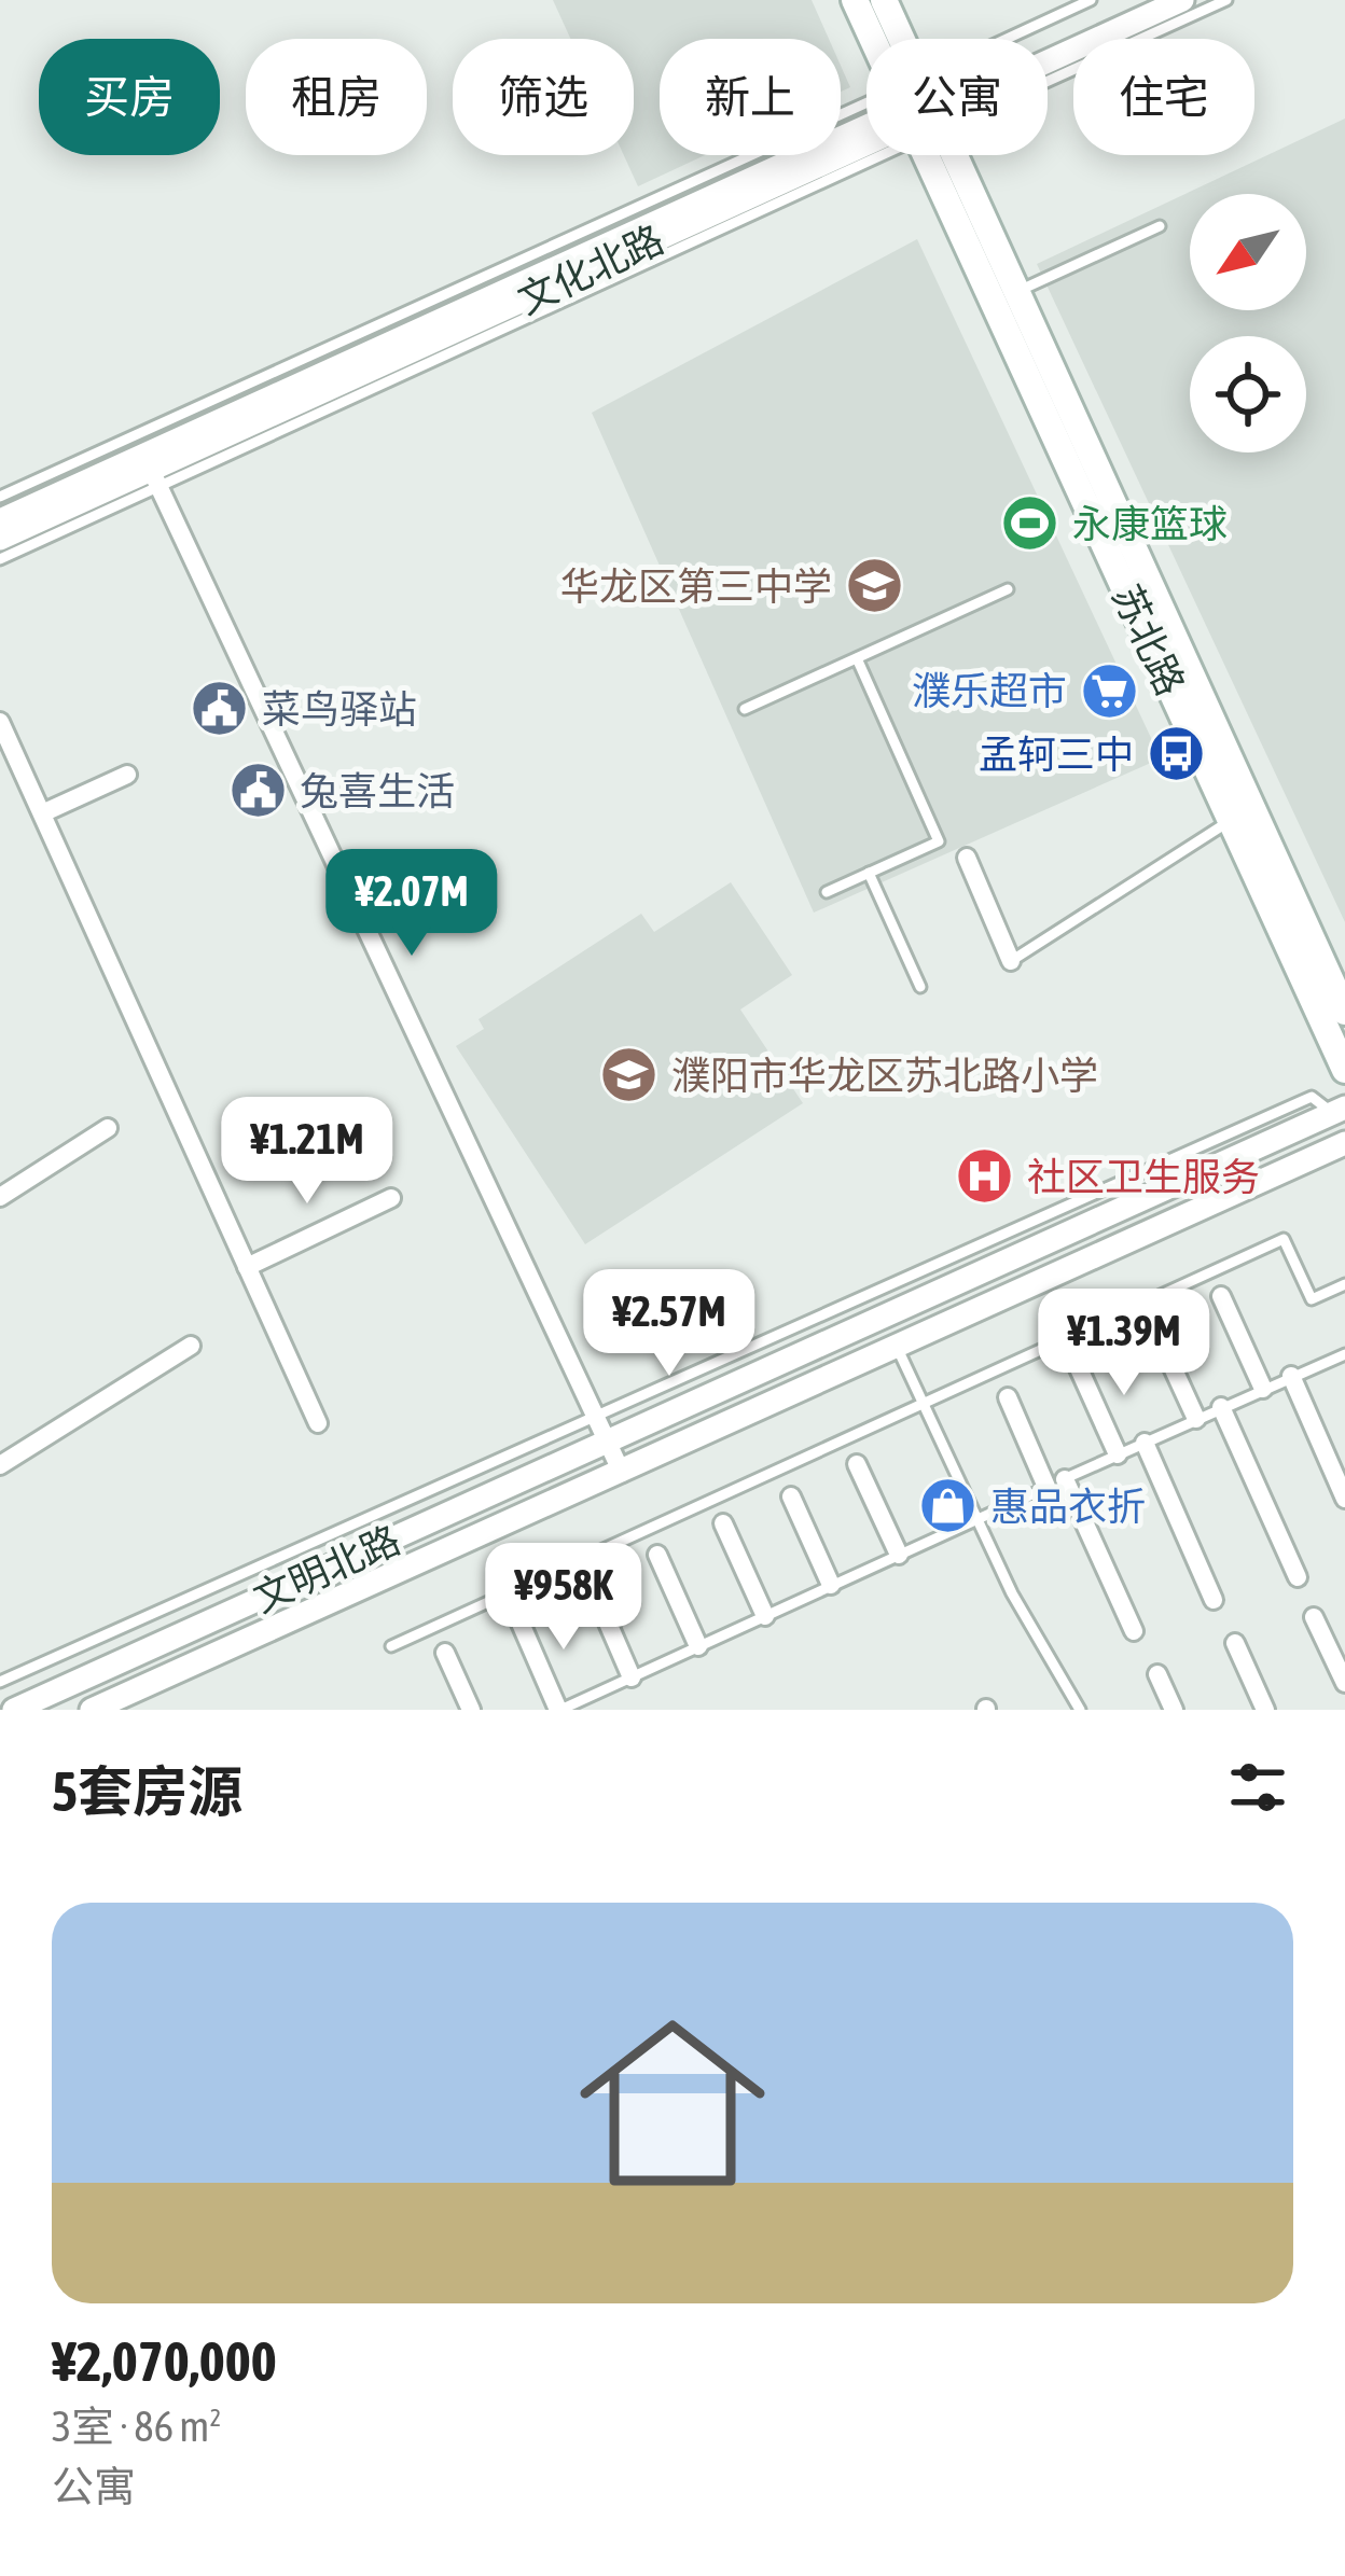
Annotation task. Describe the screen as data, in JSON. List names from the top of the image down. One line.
{"streets":{"main road":["苏北路"],"street":["文化北路","文明北路"]},"places":{"sports":["永康篮球"],"school or university":["华龙区第三中学","濮阳市华龙区苏北路小学"],"supermarket":["濮乐超市"],"public building":["菜鸟驿站","兔喜生活"],"bus stop":["孟轲三中"],"hospital":["社区卫生服务"],"shop":["惠品衣折"]},"north":"bottom left","page":{"chip":["买房","租房","筛选","新上","公寓","住宅"],"price":["¥2.07M","¥1.21M","¥2.57M","¥1.39M","¥958K"],"heading":"5套房源","list":[{"name":"¥2,070,000","note":"3室 · 86 m² · 公寓"}]}}
